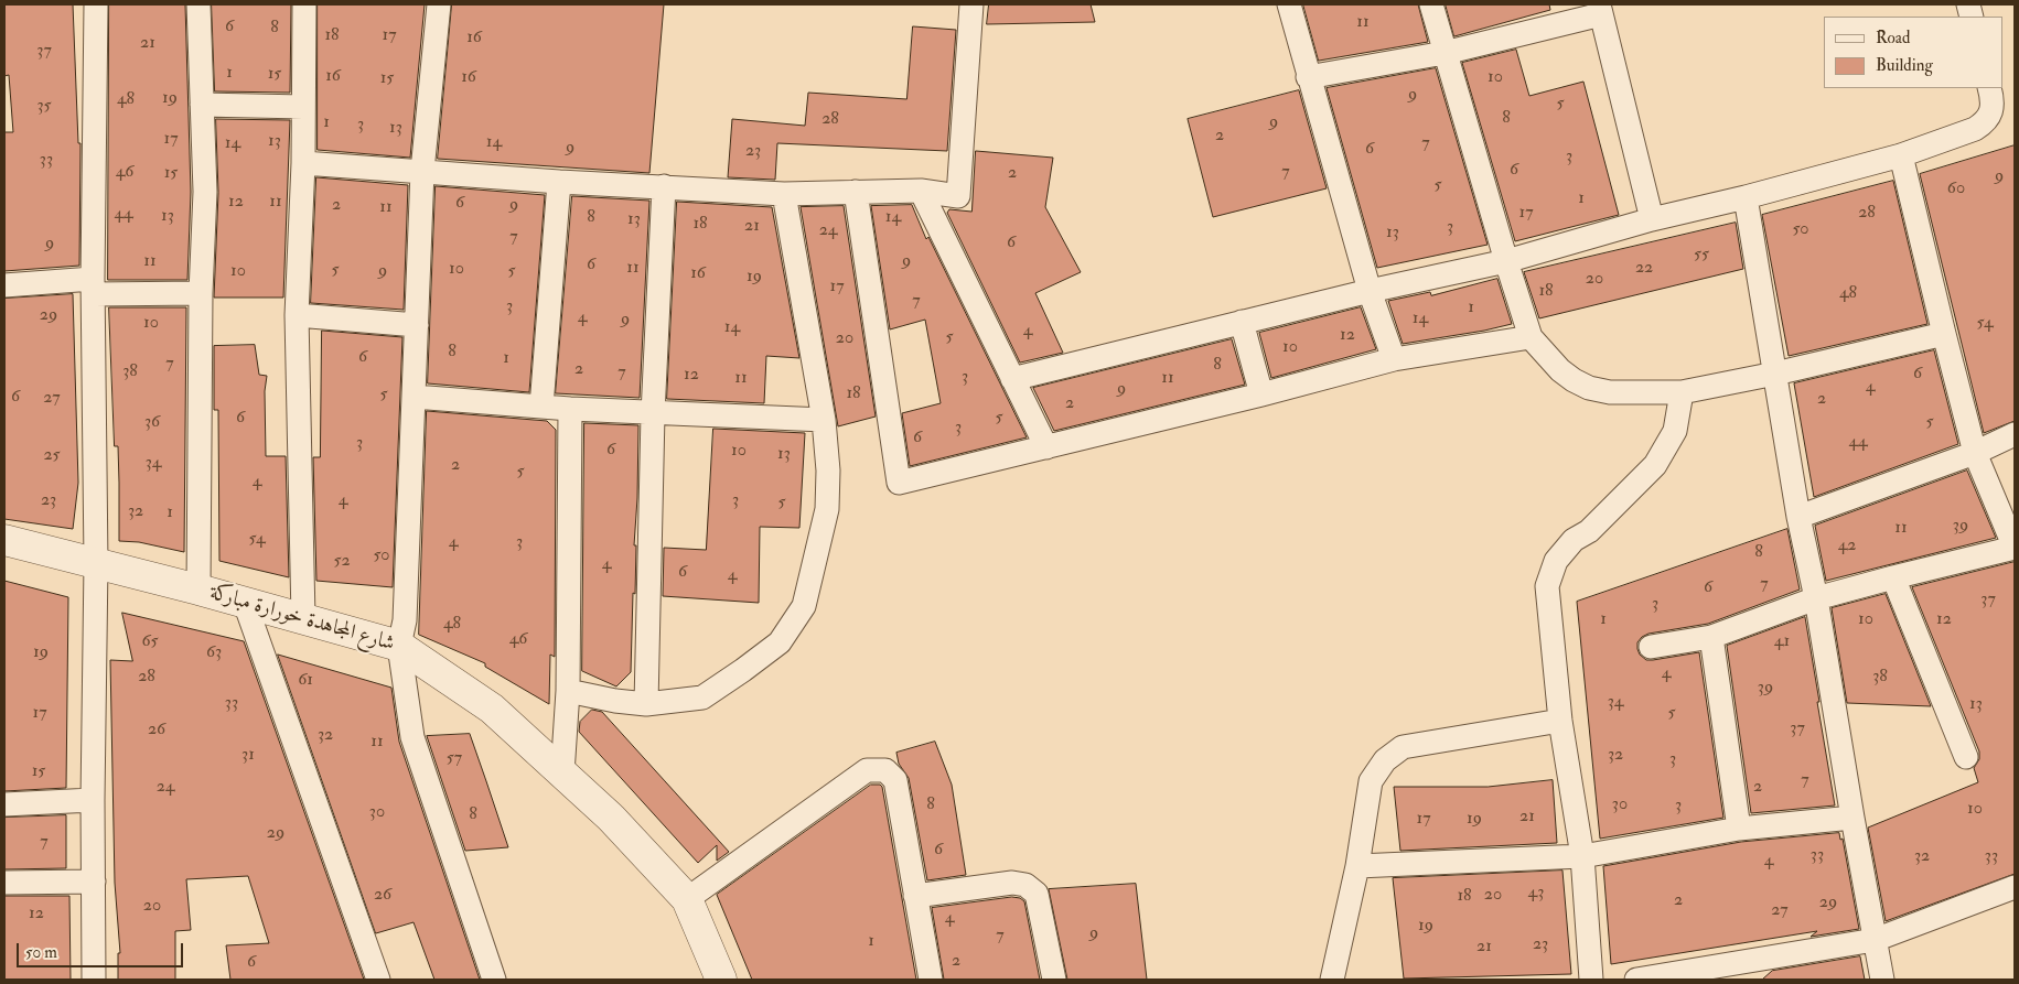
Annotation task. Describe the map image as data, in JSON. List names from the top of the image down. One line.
{"streets":{"street":["شارع المجاهدة خورارة مباركة"]},"house_numbers":["11","6","8","18","17","16","21","37","1","15","16","16","10","15","9","19","48","5","35","8","28","1","9","3","13","2","17","13","14","14","7","9","6","23","3","33","6","46","7","15","2","9","5","60","1","12","11","6","2","9","11","17","28","44","13","8","14","13","18","21","3","50","24","13","7","6","9","55","11","9","6","11","22","10","5","10","9","5","16","19","20","17","18","48","7","3","1","29","4","14","9","10","54","14","4","12","5","20","10","8","6","1","7","8","2","38","7","6","12","3","11","11","4","9","18","5","6","27","2","2","6","5","36","5","3","6","44","3","6","10","13","25","34","2","5","4","23","4","3","5","32","1","39","11","54","4","3","42","8","50","52","4","6","4","7","6","37","3","1","10","12","48","46","65","41","19","63","4","28","38","61","39","34","33","13","17","5","37","26","32","11","31","32","57","3","15","7","24","2","8","30","3","10","30","8","21","17","19","29","7","6","33","32","33","4","43","26","20","18","2","29","20","27","12","4","19","9","7","1","23","21","2","6"],"legend":["Road","Building"],"scale_bar":"50 m"}
